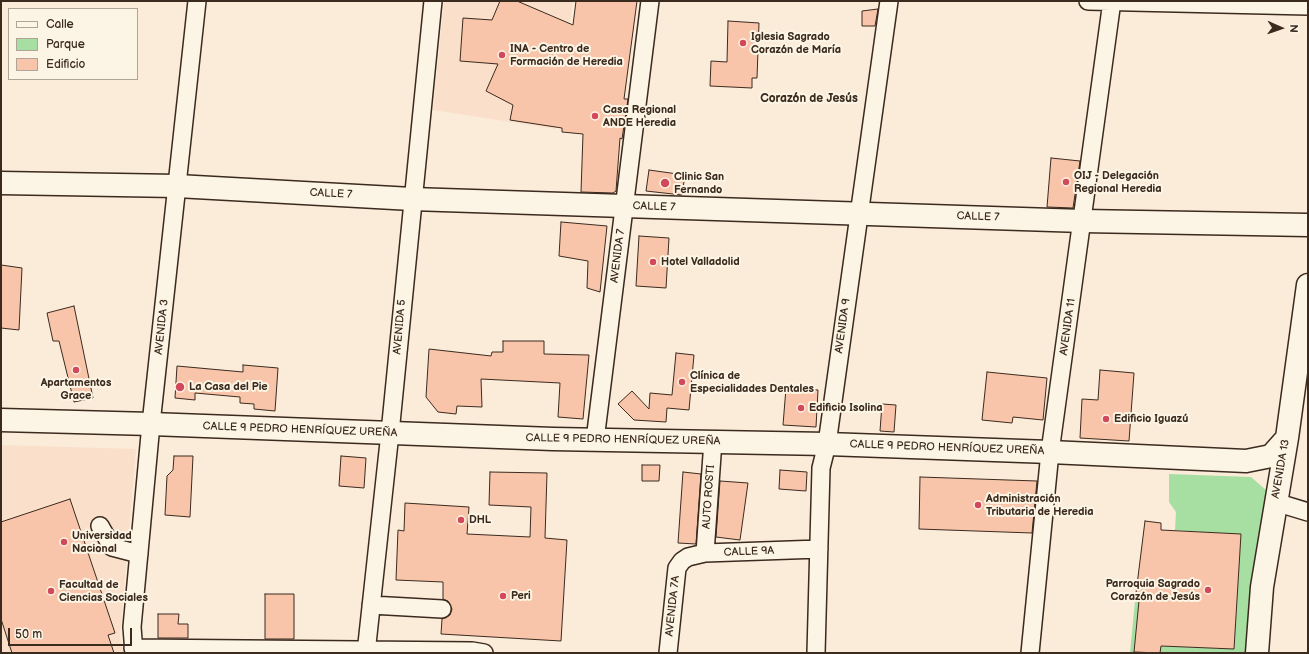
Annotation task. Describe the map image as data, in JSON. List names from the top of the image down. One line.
{"streets":{"main road":["CALLE 7","CALLE 9 PEDRO HENRÍQUEZ UREÑA","AVENIDA 13"],"street":["AVENIDA 7","AVENIDA 9","AVENIDA 3","AVENIDA 5","AVENIDA 11","AUTO ROSTI","CALLE 9A","AVENIDA 7A"]},"crossings":[["CALLE 7","AVENIDA 7"],["CALLE 7","AVENIDA 9"],["CALLE 7","AVENIDA 3"],["CALLE 7","AVENIDA 5"],["CALLE 7","AVENIDA 11"],["AVENIDA 7","CALLE 9 PEDRO HENRÍQUEZ UREÑA"],["AVENIDA 9","CALLE 9 PEDRO HENRÍQUEZ UREÑA"],["AVENIDA 9","CALLE 9A"],["AVENIDA 3","CALLE 9 PEDRO HENRÍQUEZ UREÑA"],["AVENIDA 5","CALLE 9 PEDRO HENRÍQUEZ UREÑA"],["AVENIDA 11","CALLE 9 PEDRO HENRÍQUEZ UREÑA"],["CALLE 9 PEDRO HENRÍQUEZ UREÑA","AVENIDA 13"],["CALLE 9 PEDRO HENRÍQUEZ UREÑA","AUTO ROSTI"],["AUTO ROSTI","CALLE 9A"],["CALLE 9A","AVENIDA 7A"]],"districts":["Corazón de Jesús"],"places":["Iglesia Sagrado Corazón de María","INA - Centro de Formación de Heredia","Casa Regional ANDE Heredia","OIJ - Delegación Regional Heredia","Clinic San Fernando","Hotel Valladolid","Apartamentos Grace","Clínica de Especialidades Dentales","La Casa del Pie","Edificio Isolina","Edificio Iguazú","Administración Tributaria de Heredia","DHL","Universidad Nacional","Parroquia Sagrado Corazón de Jesús","Facultad de Ciencias Sociales","Peri"],"legend":["Calle","Parque","Edificio"],"scale_bar":"50 m","north":"right"}
